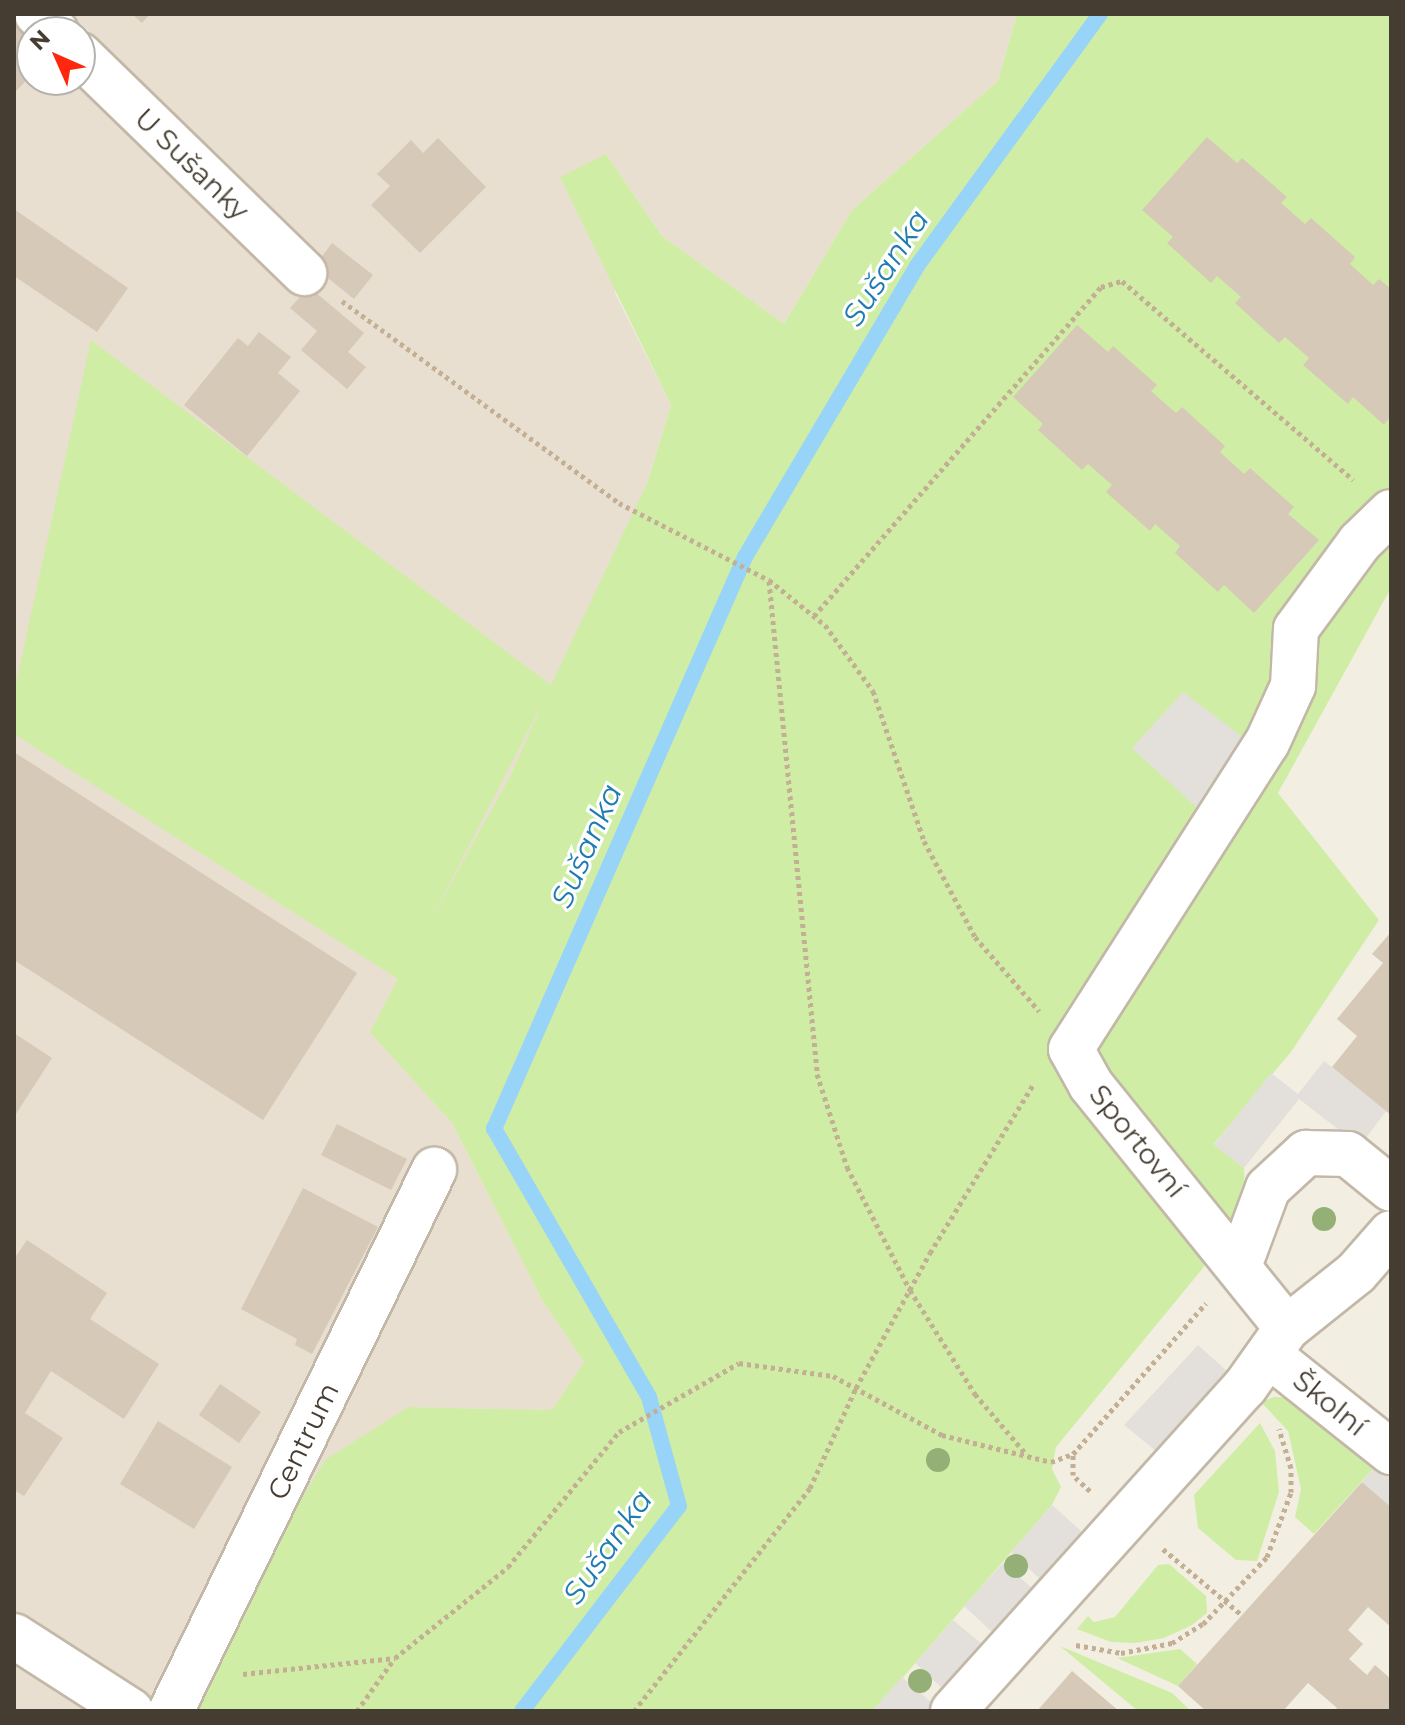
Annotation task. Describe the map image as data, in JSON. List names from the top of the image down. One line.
{"streets":{"street":["U Sušanky","Sportovní","Školní","Centrum"]},"crossings":[["Sportovní","Školní"]],"water":["Sušanka"],"north":"top left"}
